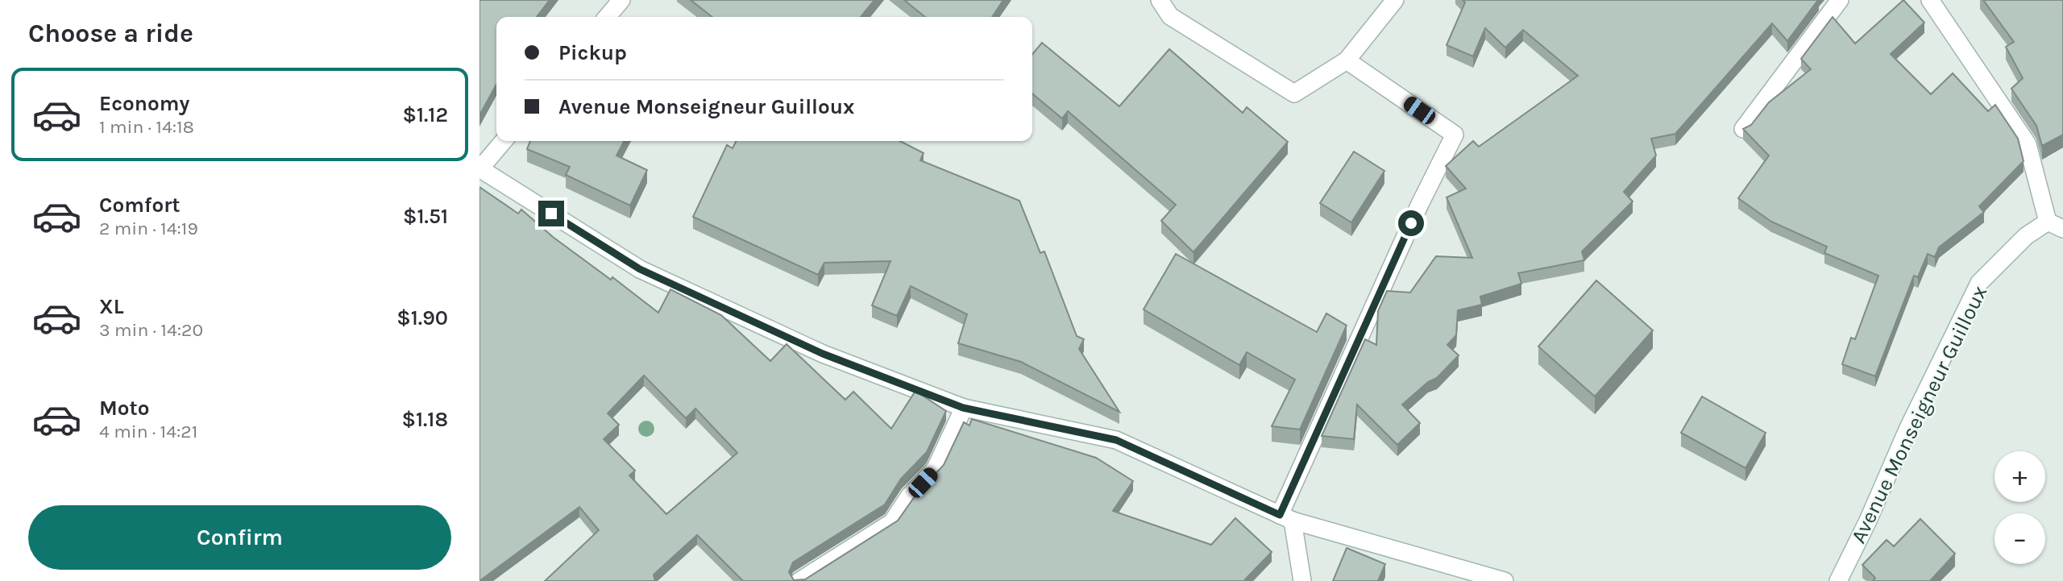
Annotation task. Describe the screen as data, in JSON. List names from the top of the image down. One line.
{"streets":{"street":["Avenue Monseigneur Guilloux"]},"page":{"heading":"Choose a ride","banner":["Pickup","Avenue Monseigneur Guilloux"],"list":[{"name":"Economy","note":"1 min · 14:18","value":"$1.12"},{"name":"Comfort","note":"2 min · 14:19","value":"$1.51"},{"name":"XL","note":"3 min · 14:20","value":"$1.90"},{"name":"Moto","note":"4 min · 14:21","value":"$1.18"}],"map_buttons":["+","−"],"buttons":"Confirm"}}
